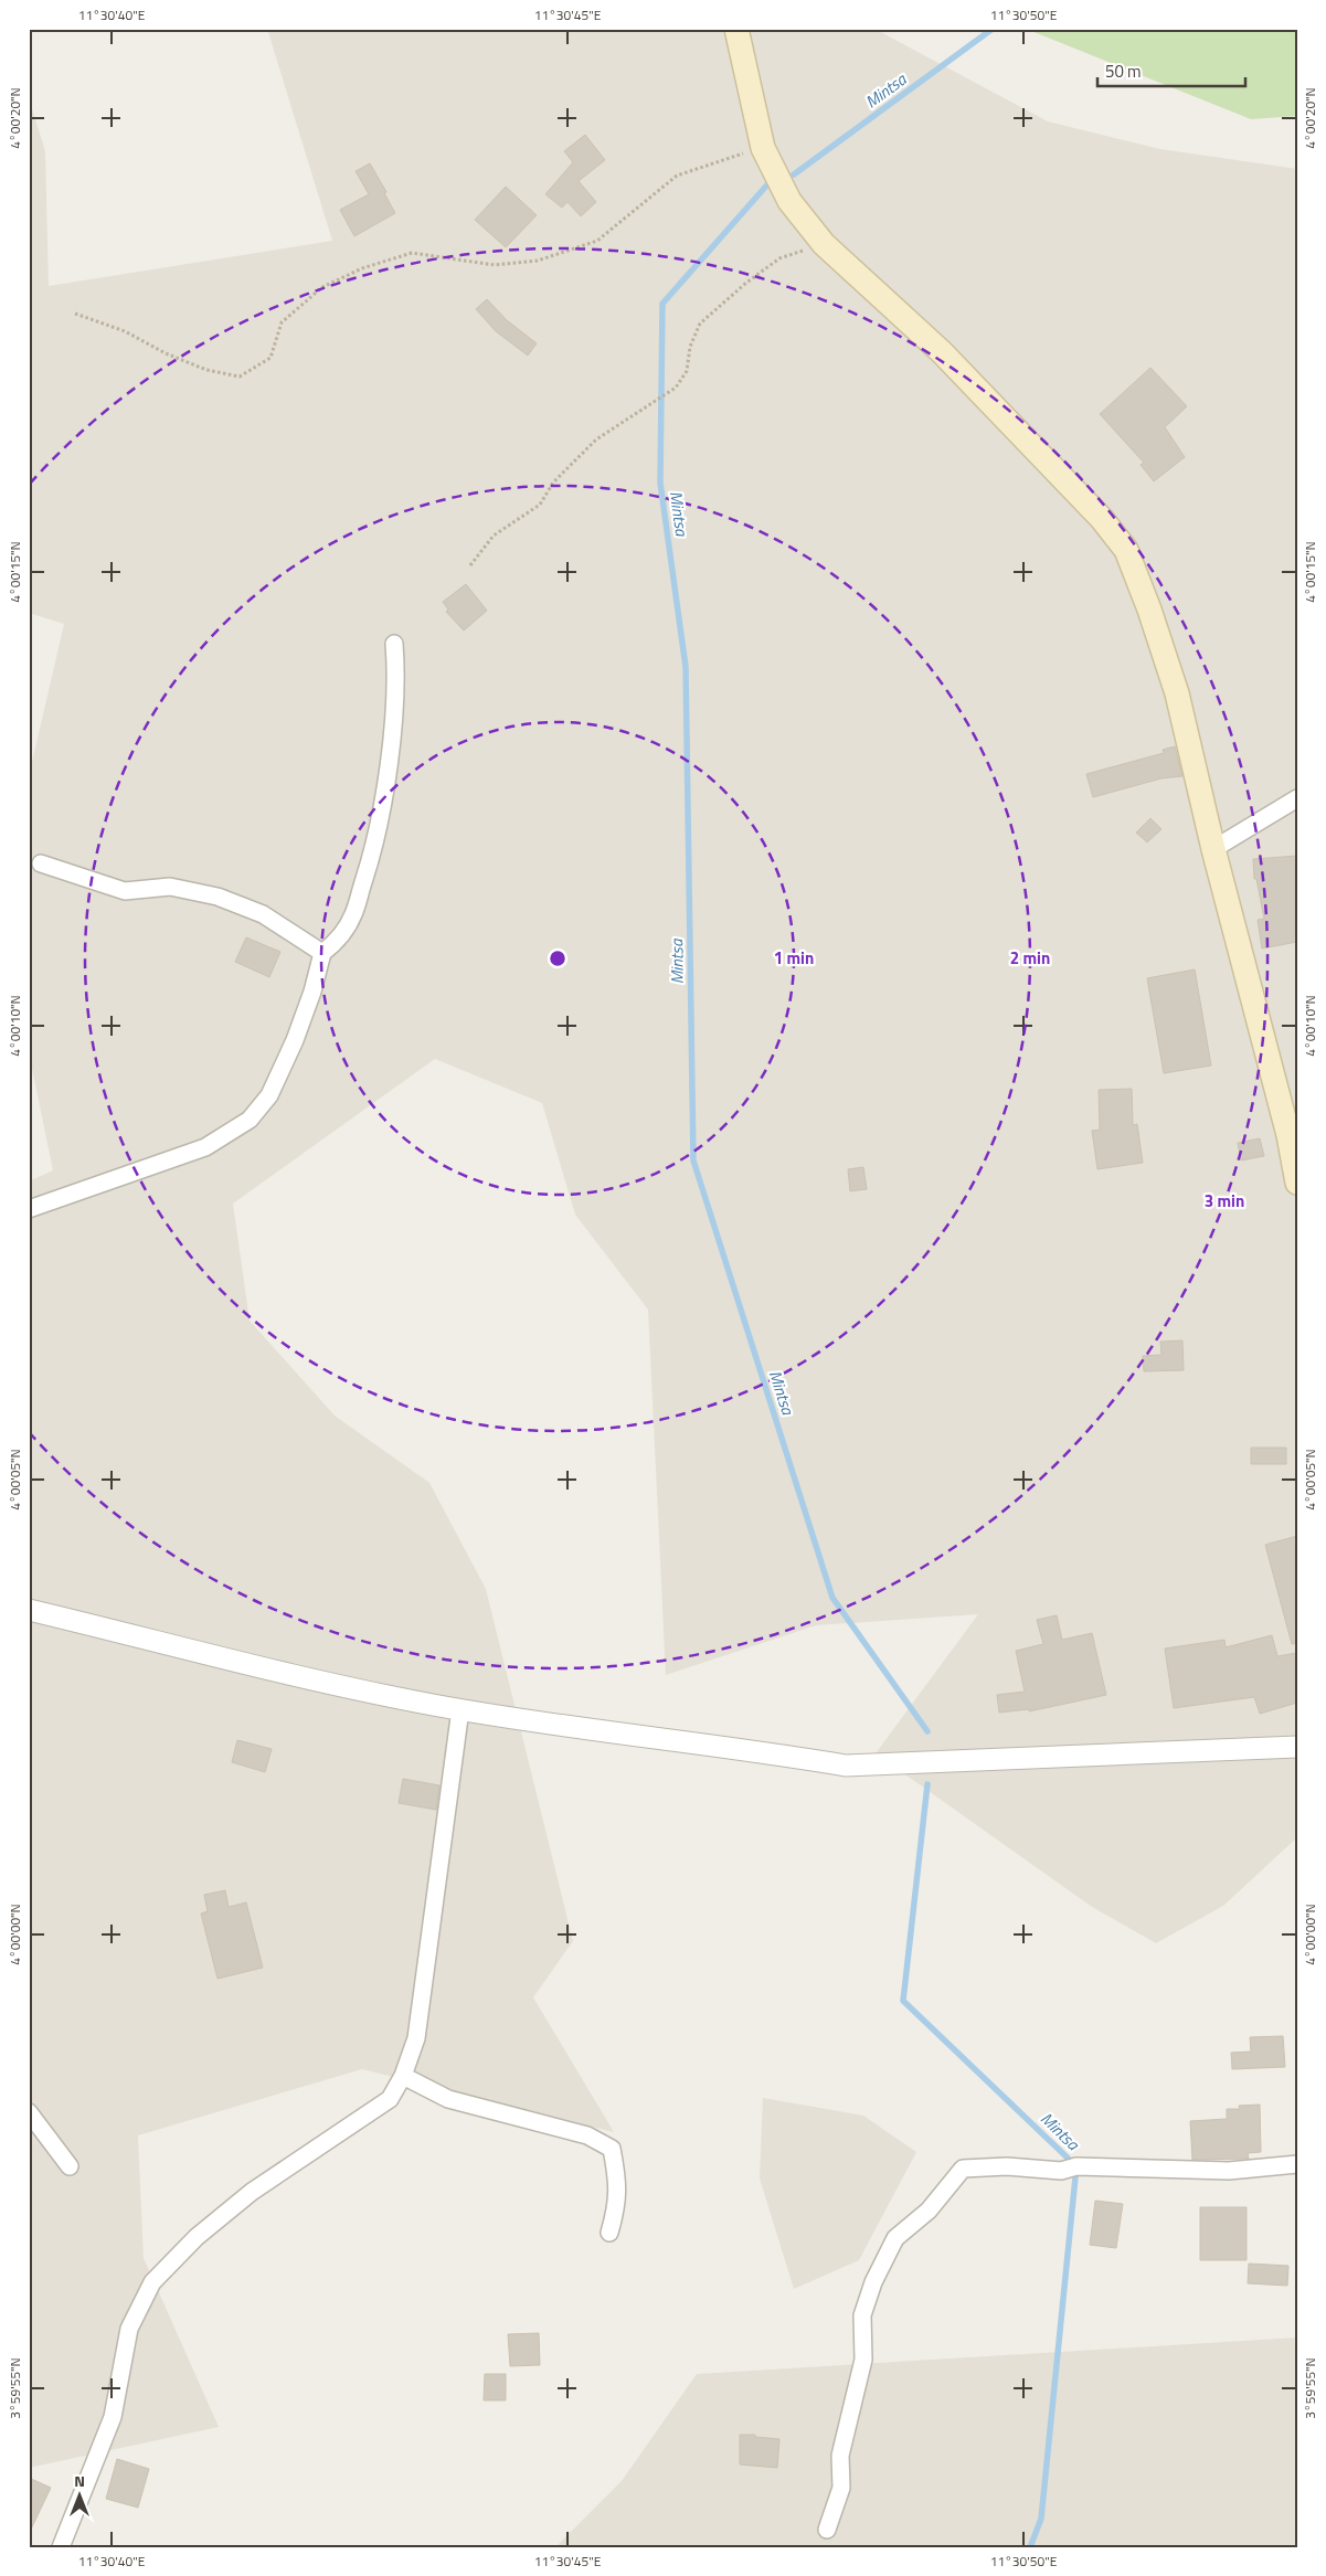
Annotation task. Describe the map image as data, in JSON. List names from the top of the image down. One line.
{"water":["Mintsa"],"scale_bar":"50 m","north":"top","coordinates":["11°30'40\"E","11°30'45\"E","11°30'50\"E","4°00'20\"N","4°00'15\"N","4°00'10\"N","4°00'05\"N","4°00'00\"N","3°59'55\"N"],"rings":["1 min","2 min","3 min"]}
